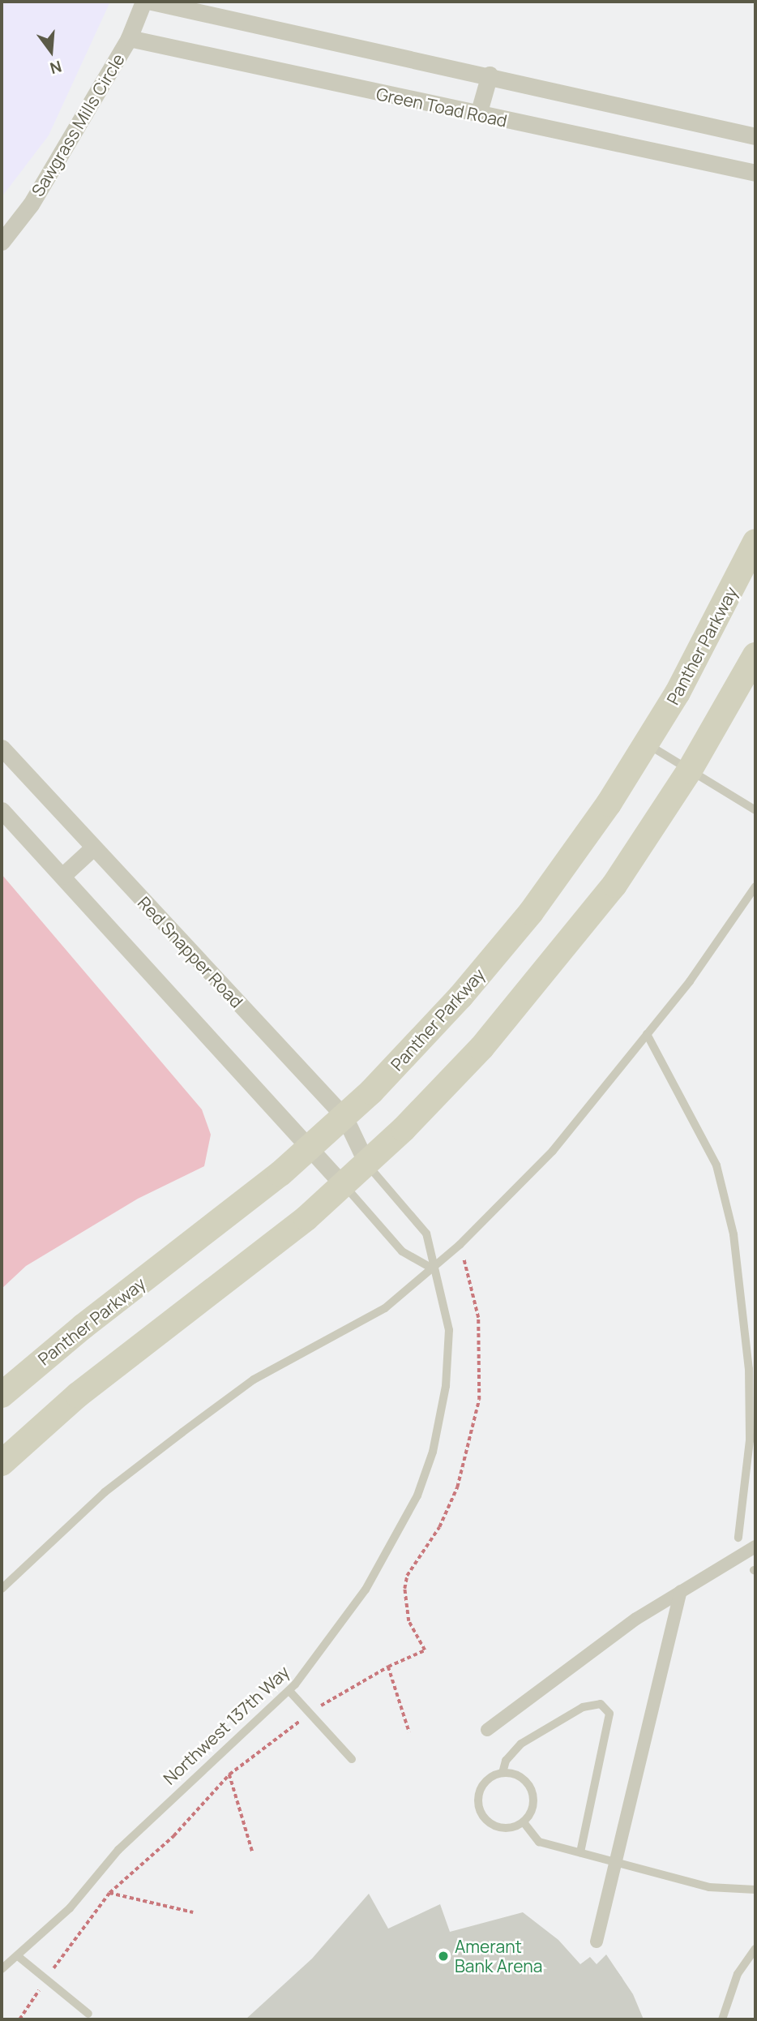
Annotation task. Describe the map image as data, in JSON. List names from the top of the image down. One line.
{"streets":{"main road":["Panther Parkway"],"street":["Green Toad Road","Sawgrass Mills Circle","Red Snapper Road"],"lane":["Northwest 137th Way"]},"crossings":[["Green Toad Road","Sawgrass Mills Circle"],["Panther Parkway","Red Snapper Road"],["Red Snapper Road","Northwest 137th Way"]],"places":["Amerant Bank Arena"],"north":"bottom"}
